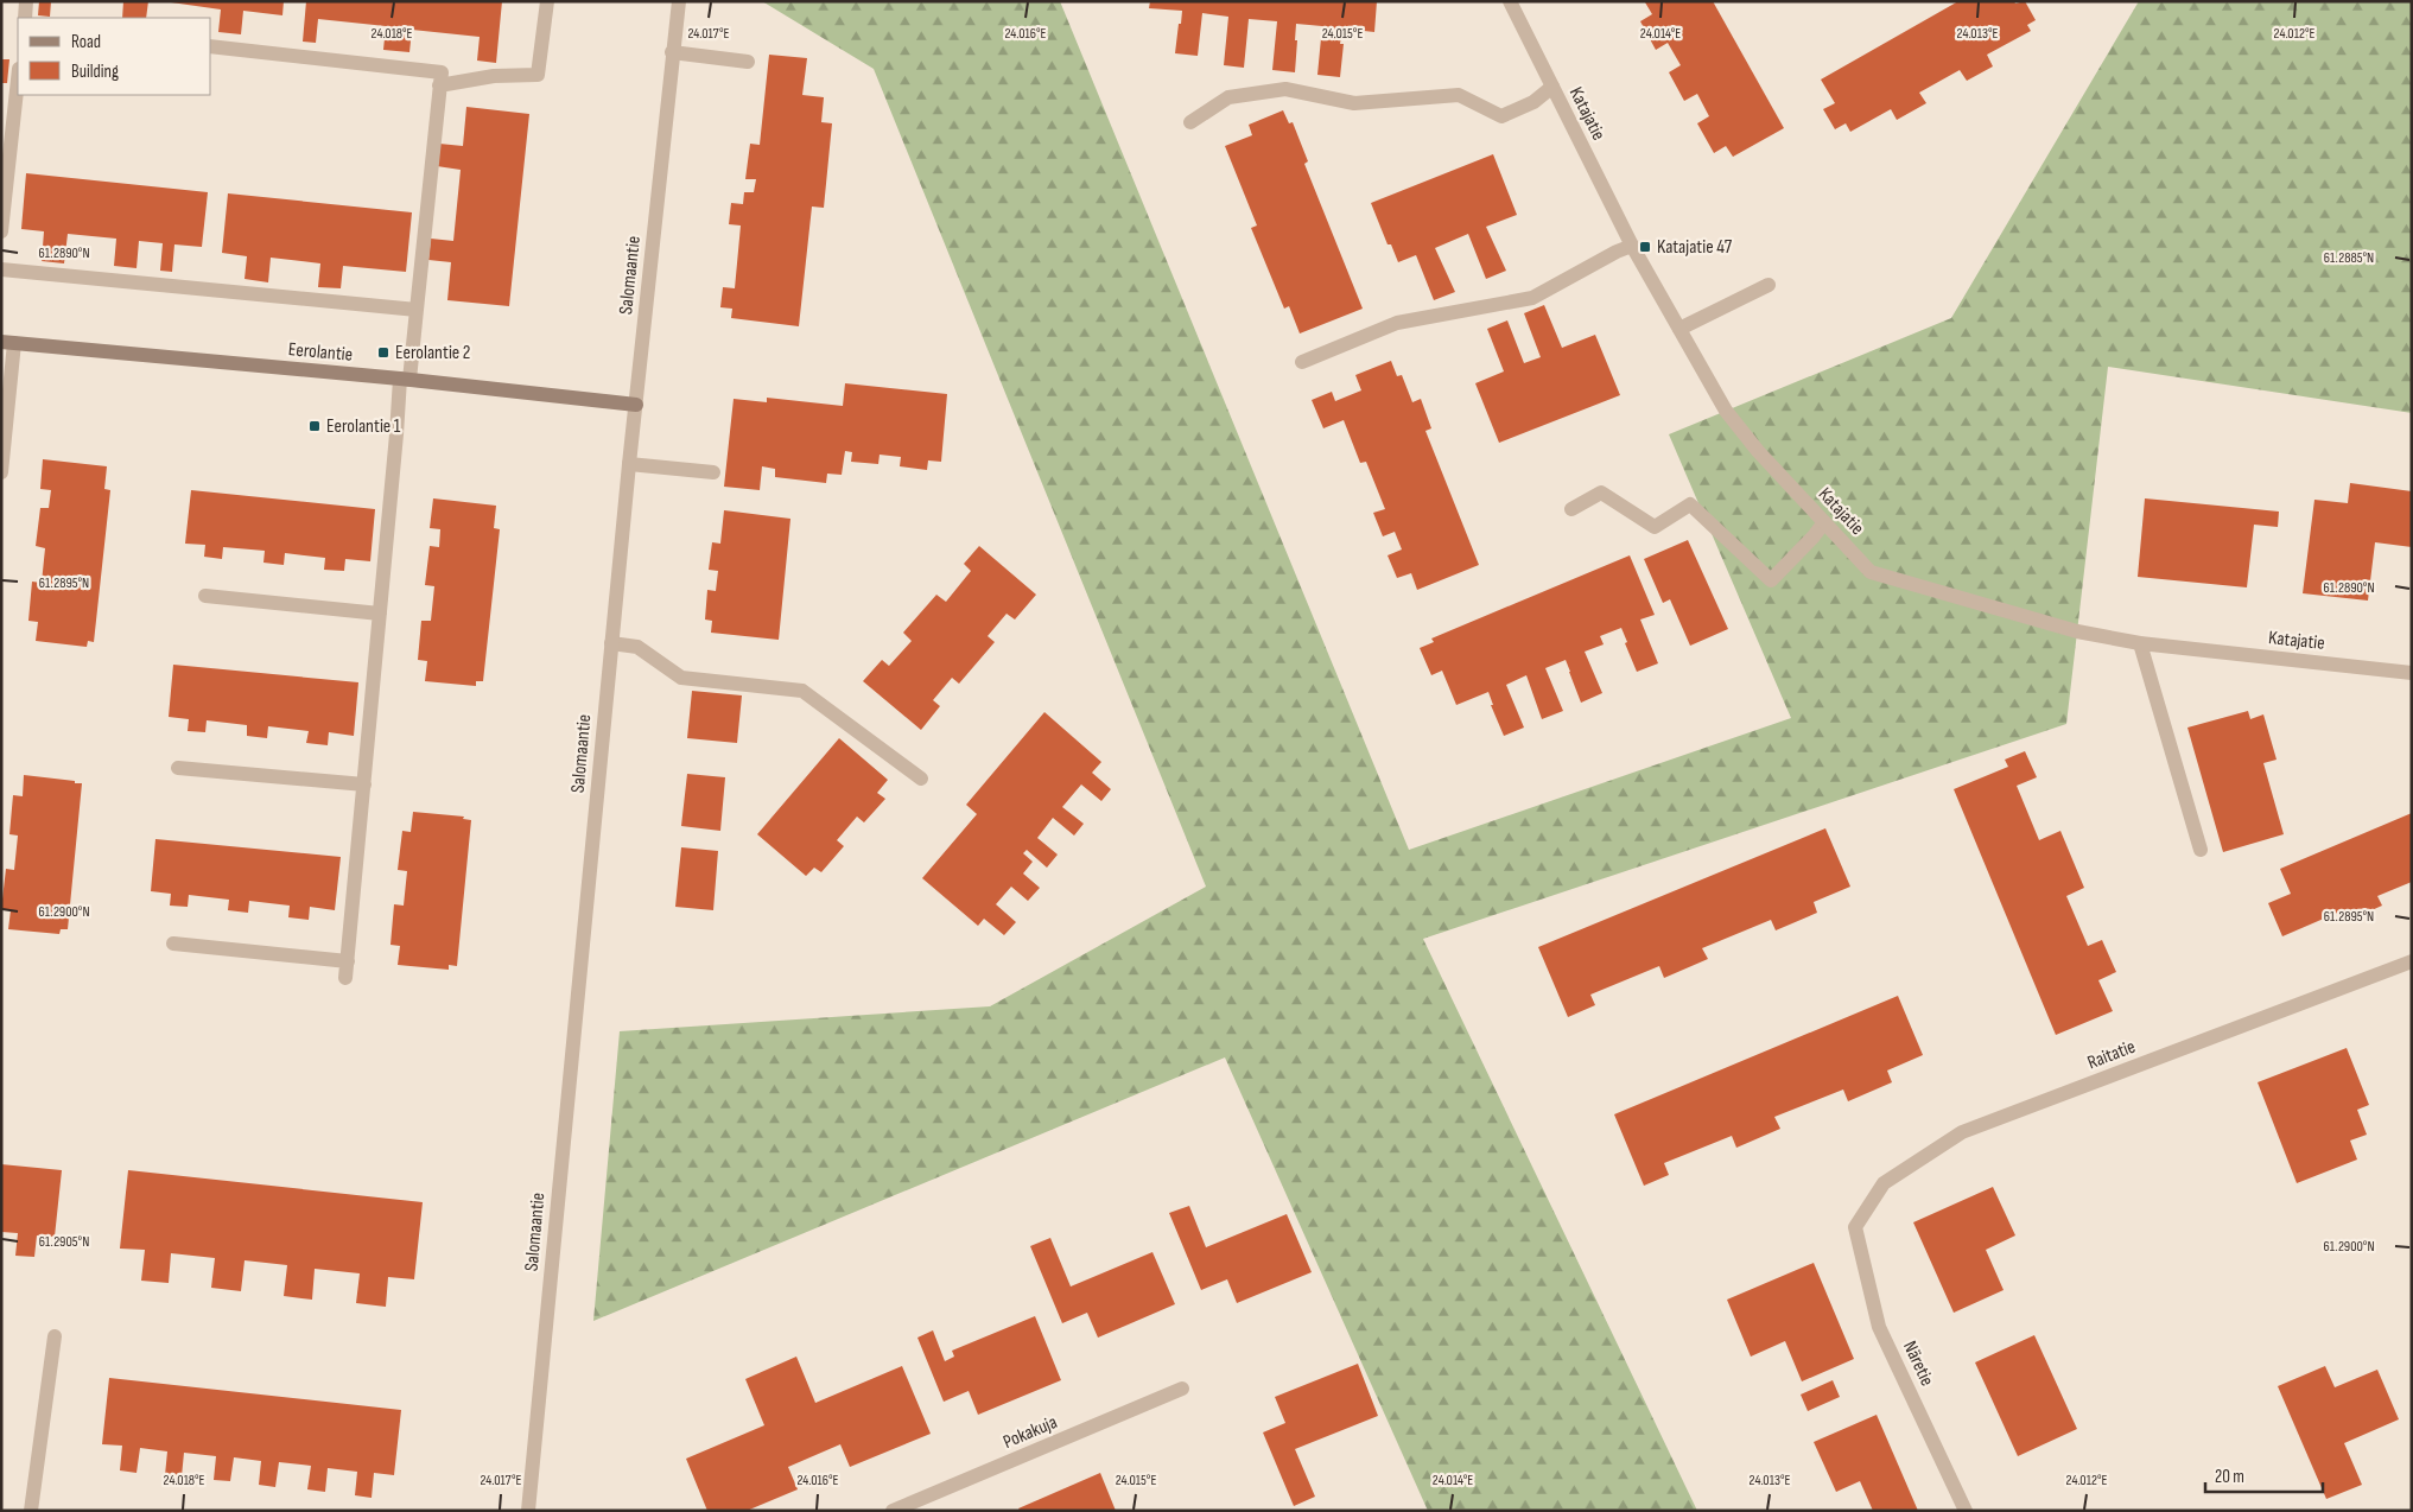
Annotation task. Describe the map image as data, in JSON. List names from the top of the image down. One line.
{"streets":{"street":["Katajatie","Salomaantie","Eerolantie","Raitatie","Näretie","Pokakuja"]},"crossings":[["Salomaantie","Eerolantie"],["Raitatie","Näretie"]],"places":{"transit":["Katajatie 47","Eerolantie 2","Eerolantie 1"]},"legend":["Road","Building"],"scale_bar":"20 m","coordinates":["24.018°E","24.017°E","24.016°E","24.015°E","24.014°E","24.013°E","24.012°E","61.2890°N","61.2885°N","61.2895°N","61.2900°N","61.2905°N"]}
